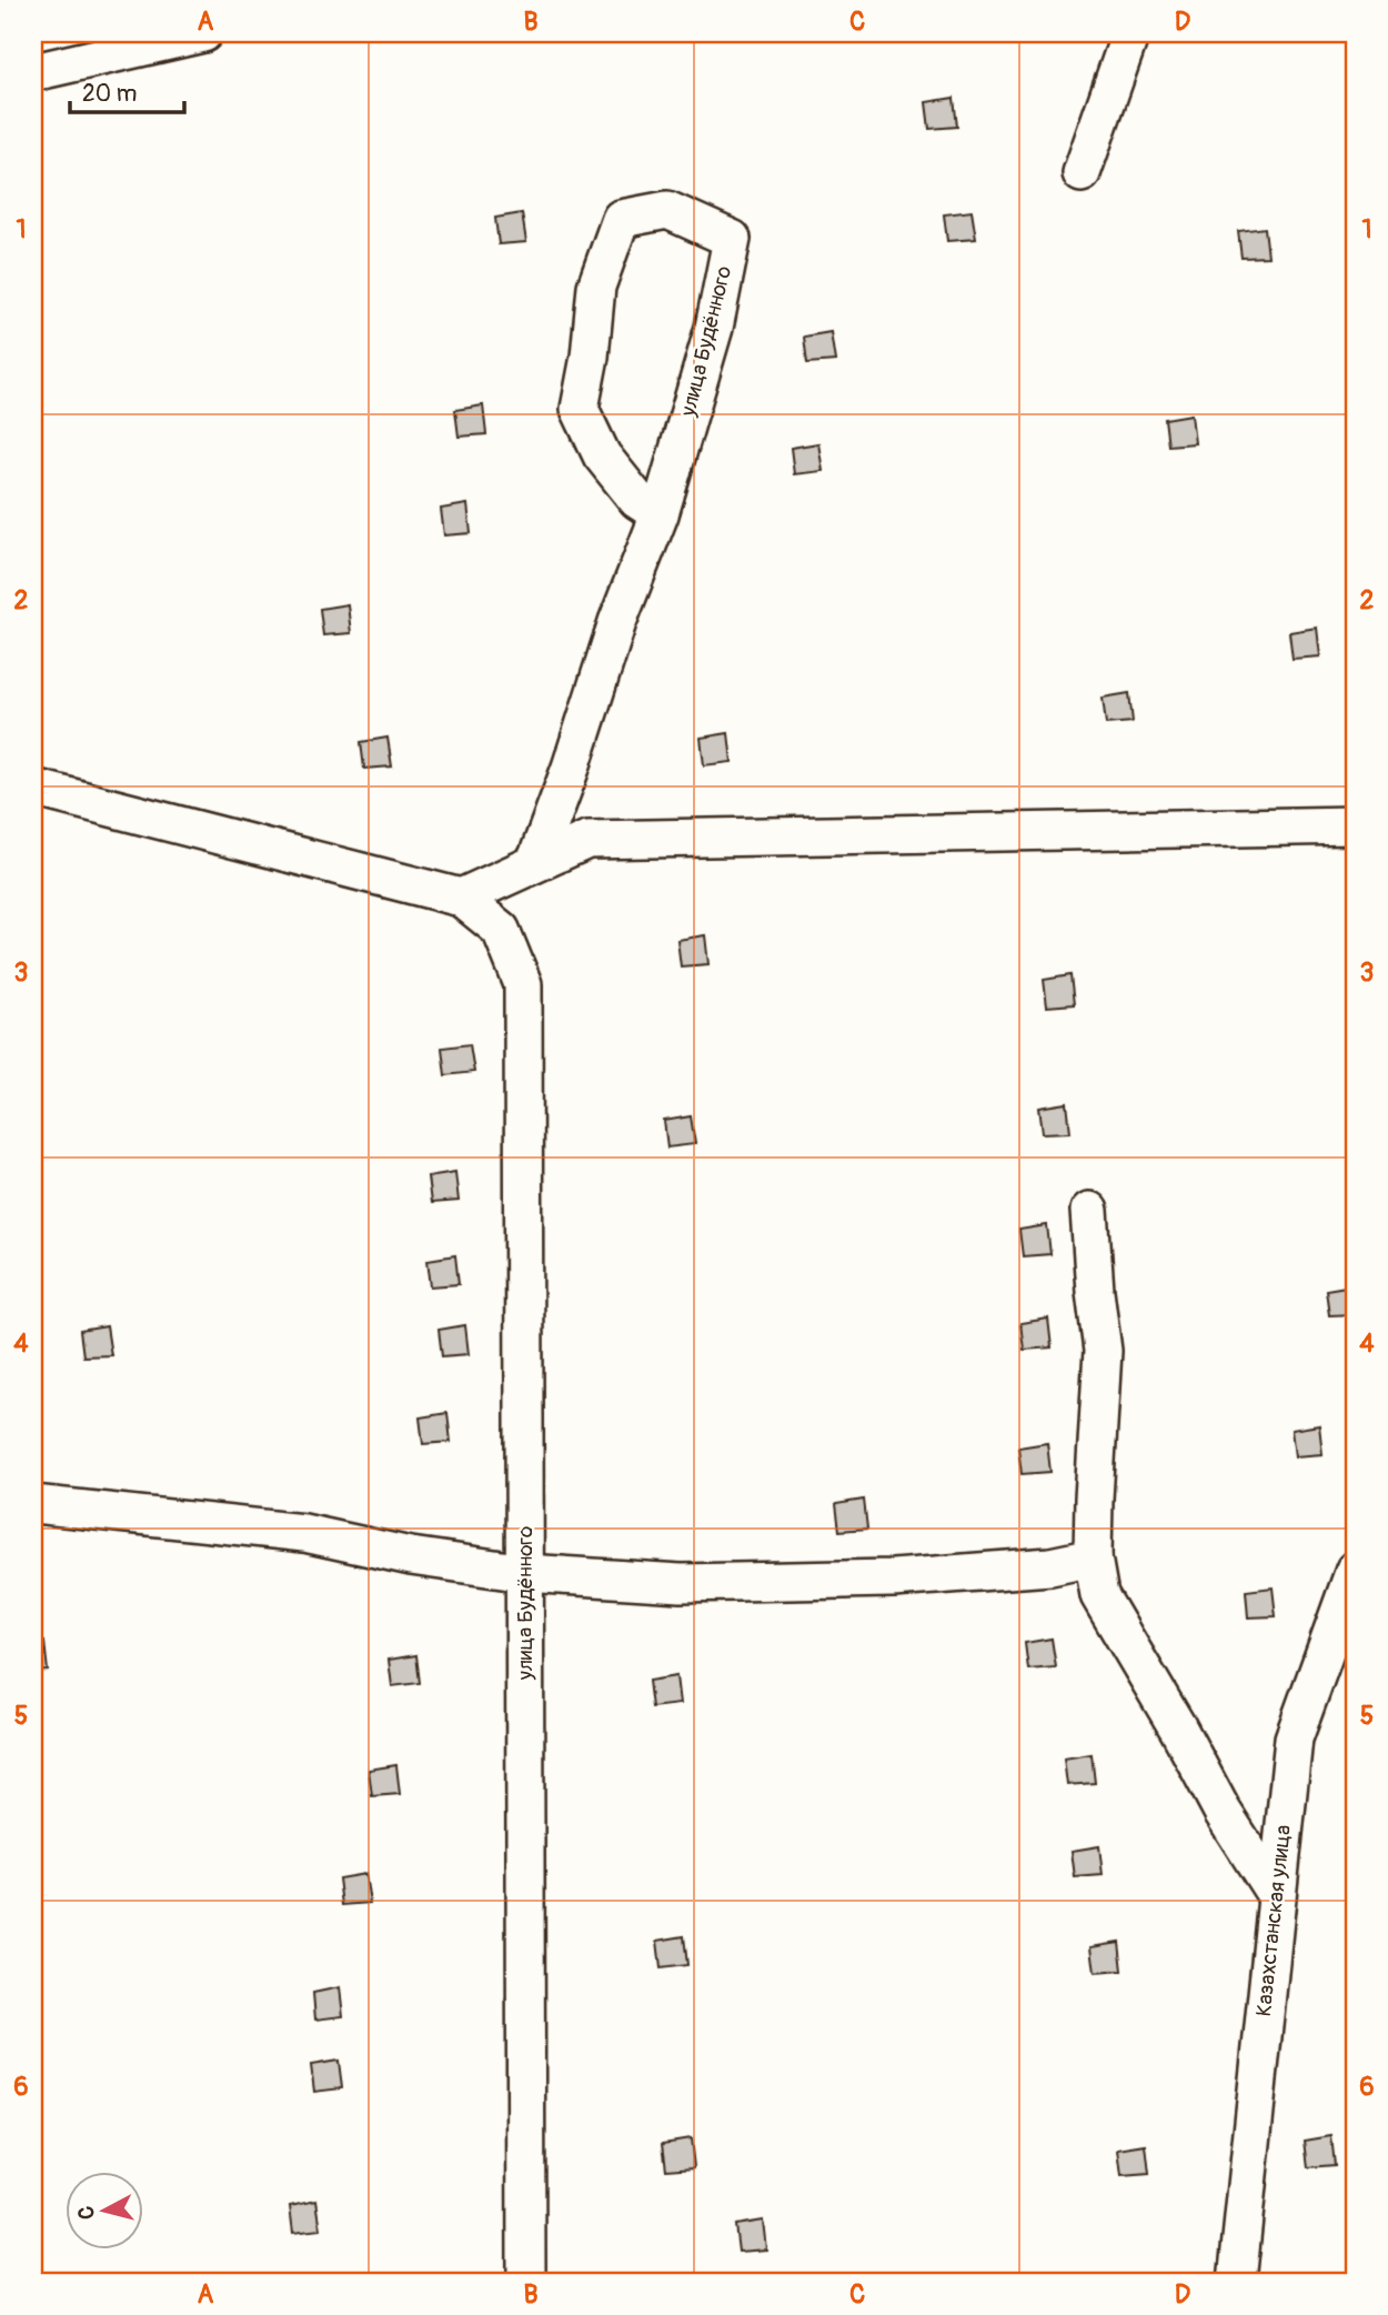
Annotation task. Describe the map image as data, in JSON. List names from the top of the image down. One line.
{"streets":{"street":["улица Будённого","Казахстанская улица"]},"scale_bar":"20 m","north":"left","grid":{"columns":["A","B","C","D"],"rows":["1","2","3","4","5","6"]}}
